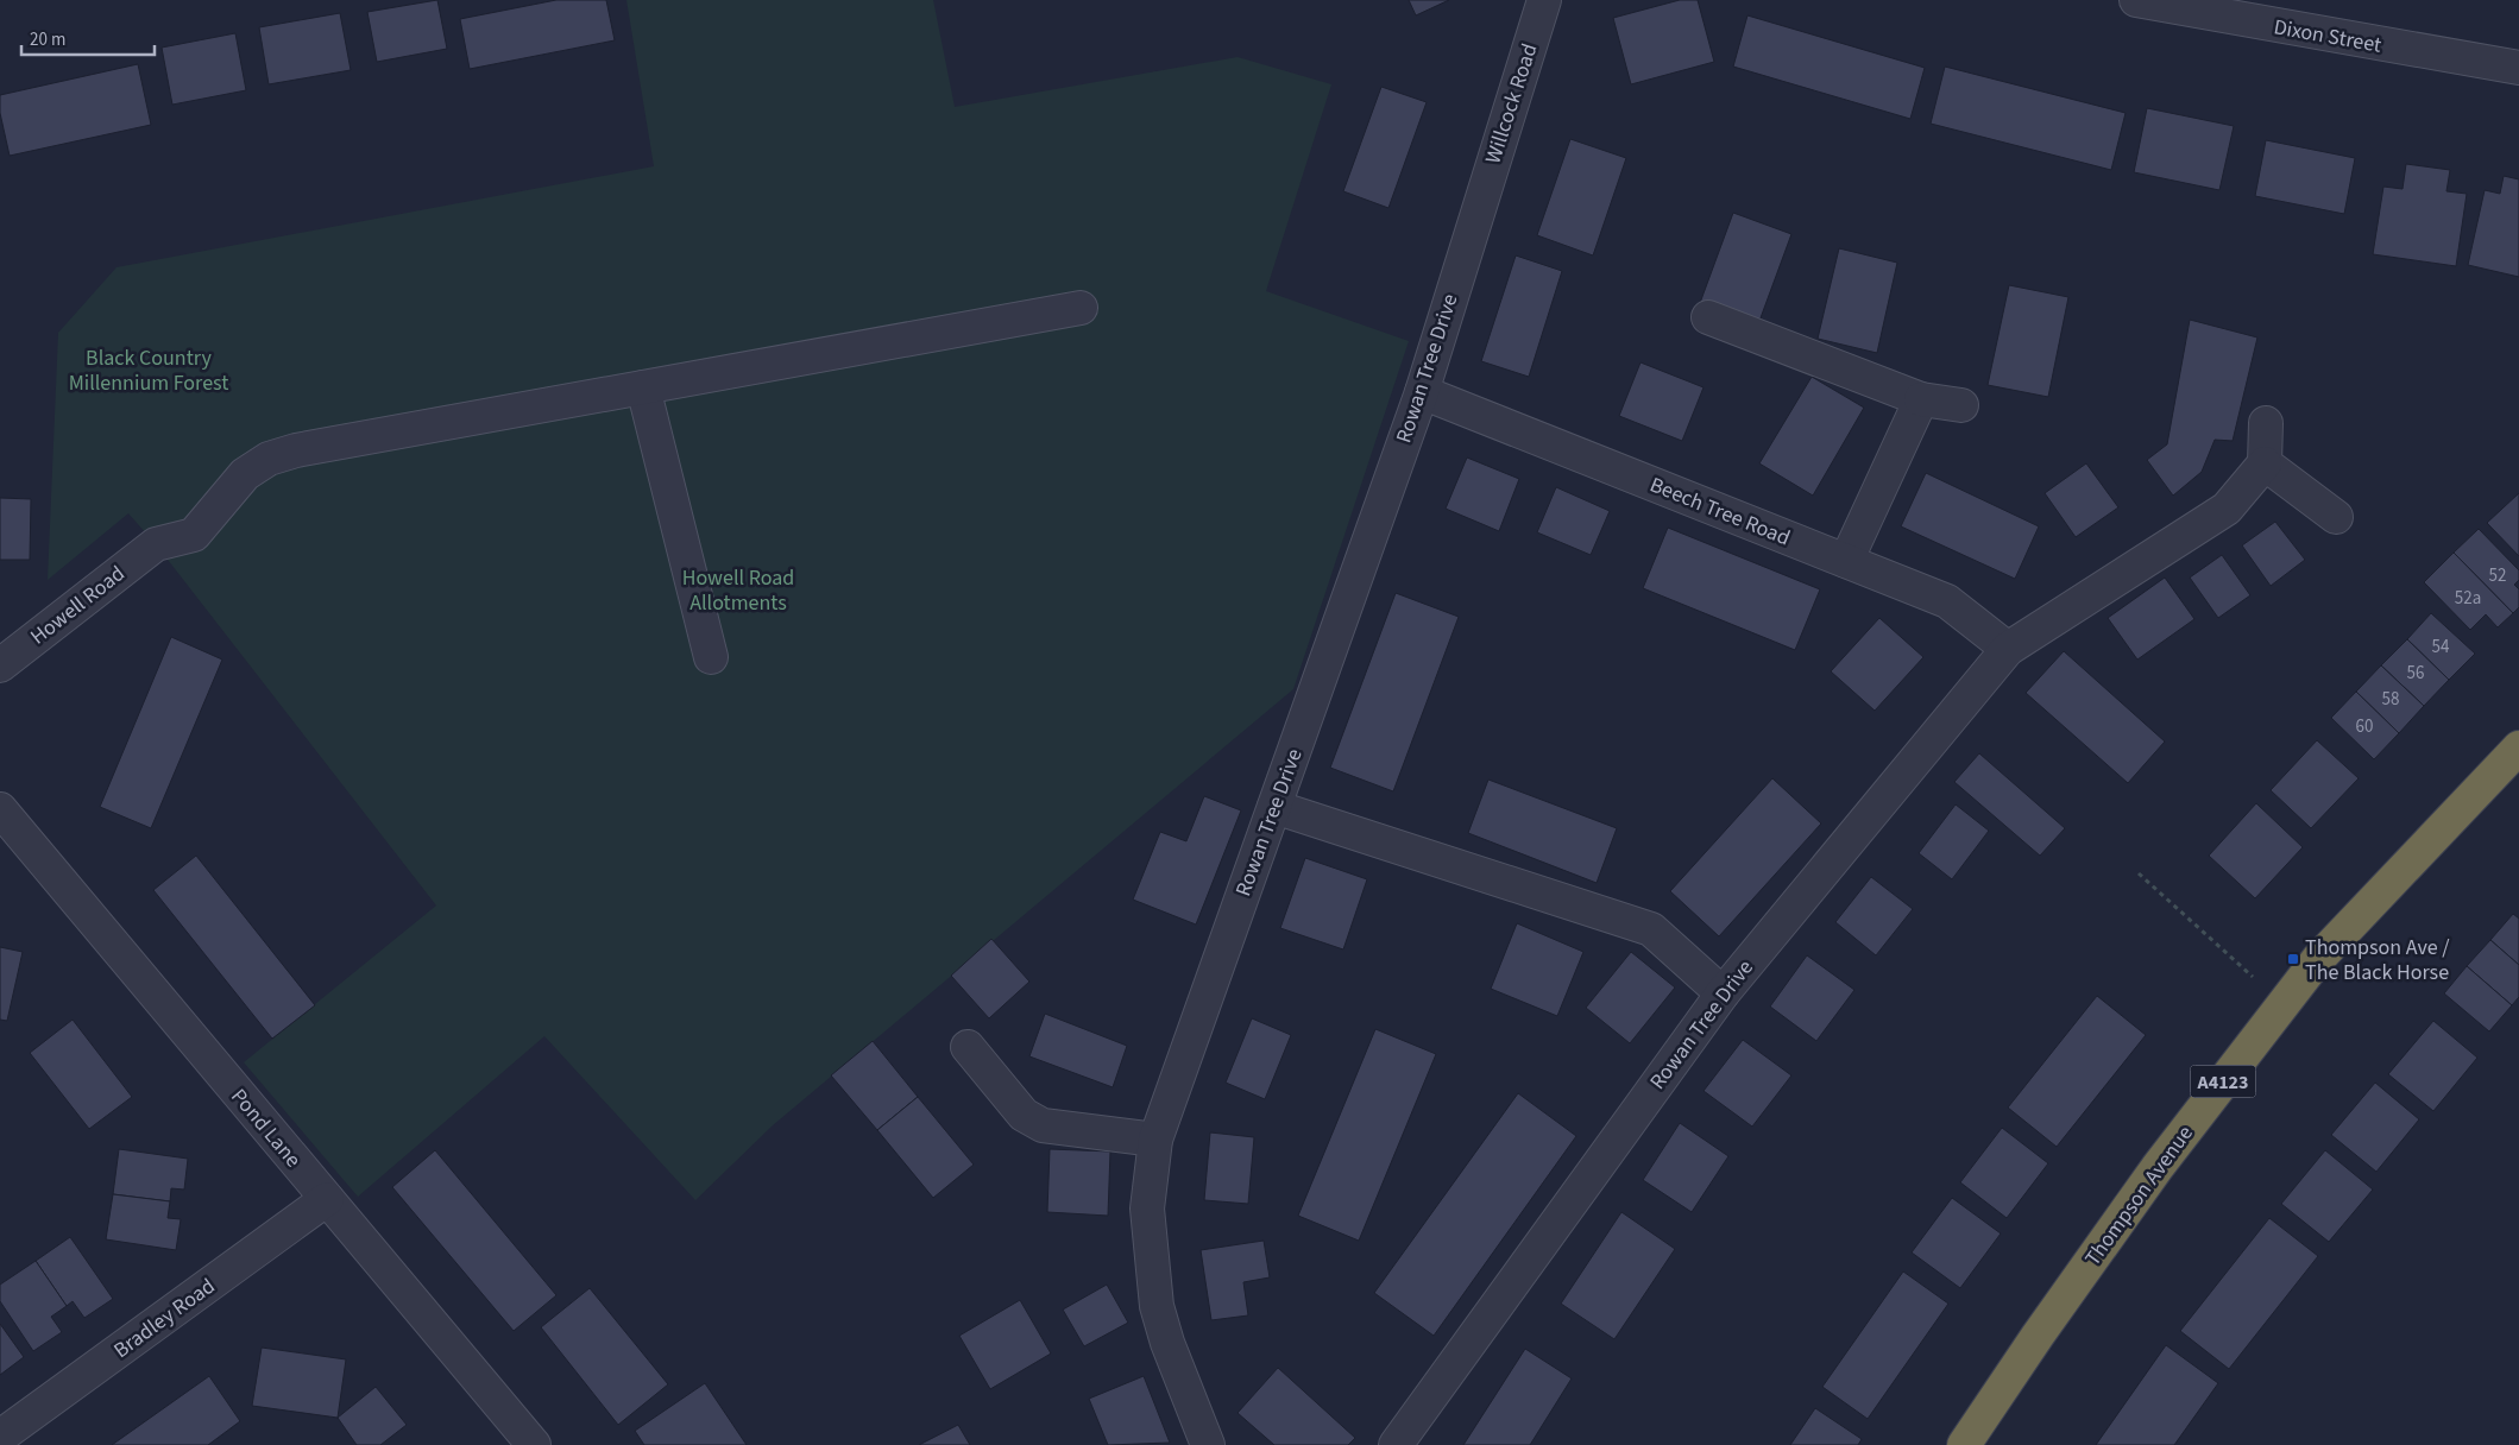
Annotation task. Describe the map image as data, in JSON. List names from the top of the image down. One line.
{"streets":{"highway":["A4123","Thompson Avenue"],"street":["Dixon Street","Willcock Road","Rowan Tree Drive","Beech Tree Road","Howell Road","Pond Lane","Bradley Road"]},"crossings":[["Willcock Road","Rowan Tree Drive"],["Rowan Tree Drive","Beech Tree Road"],["Pond Lane","Bradley Road"]],"parks":["Black Country Millennium Forest","Howell Road Allotments"],"places":{"transit":["Thompson Ave / The Black Horse"]},"house_numbers":["52","52a","54","56","58","60"],"scale_bar":"20 m"}
